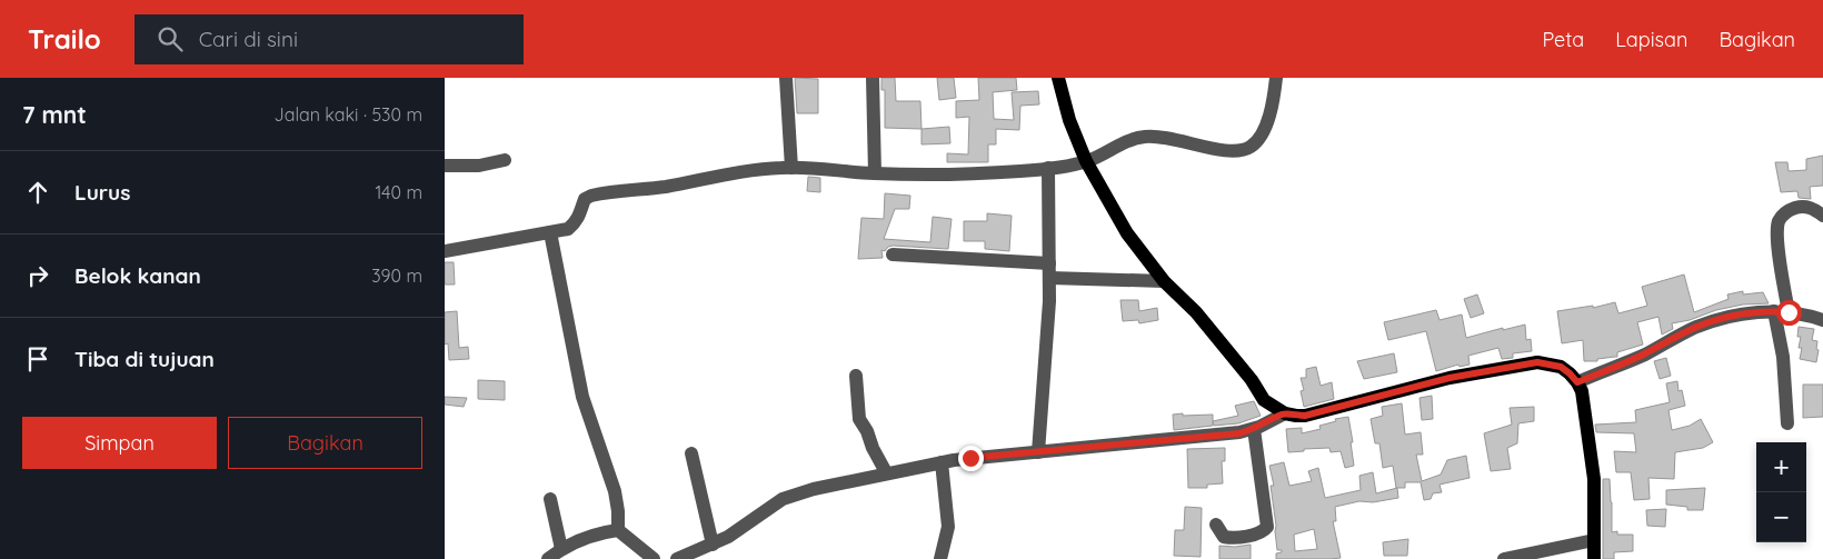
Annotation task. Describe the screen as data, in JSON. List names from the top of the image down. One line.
{"page":{"header":"Trailo","search":"Cari di sini","nav":["Peta","Lapisan","Bagikan"],"heading":["7 mnt","Jalan kaki · 530 m"],"list":[["Lurus","140 m"],["Belok kanan","390 m"],"Tiba di tujuan"],"buttons":["Simpan","Bagikan"],"map_buttons":["+","−"]}}
